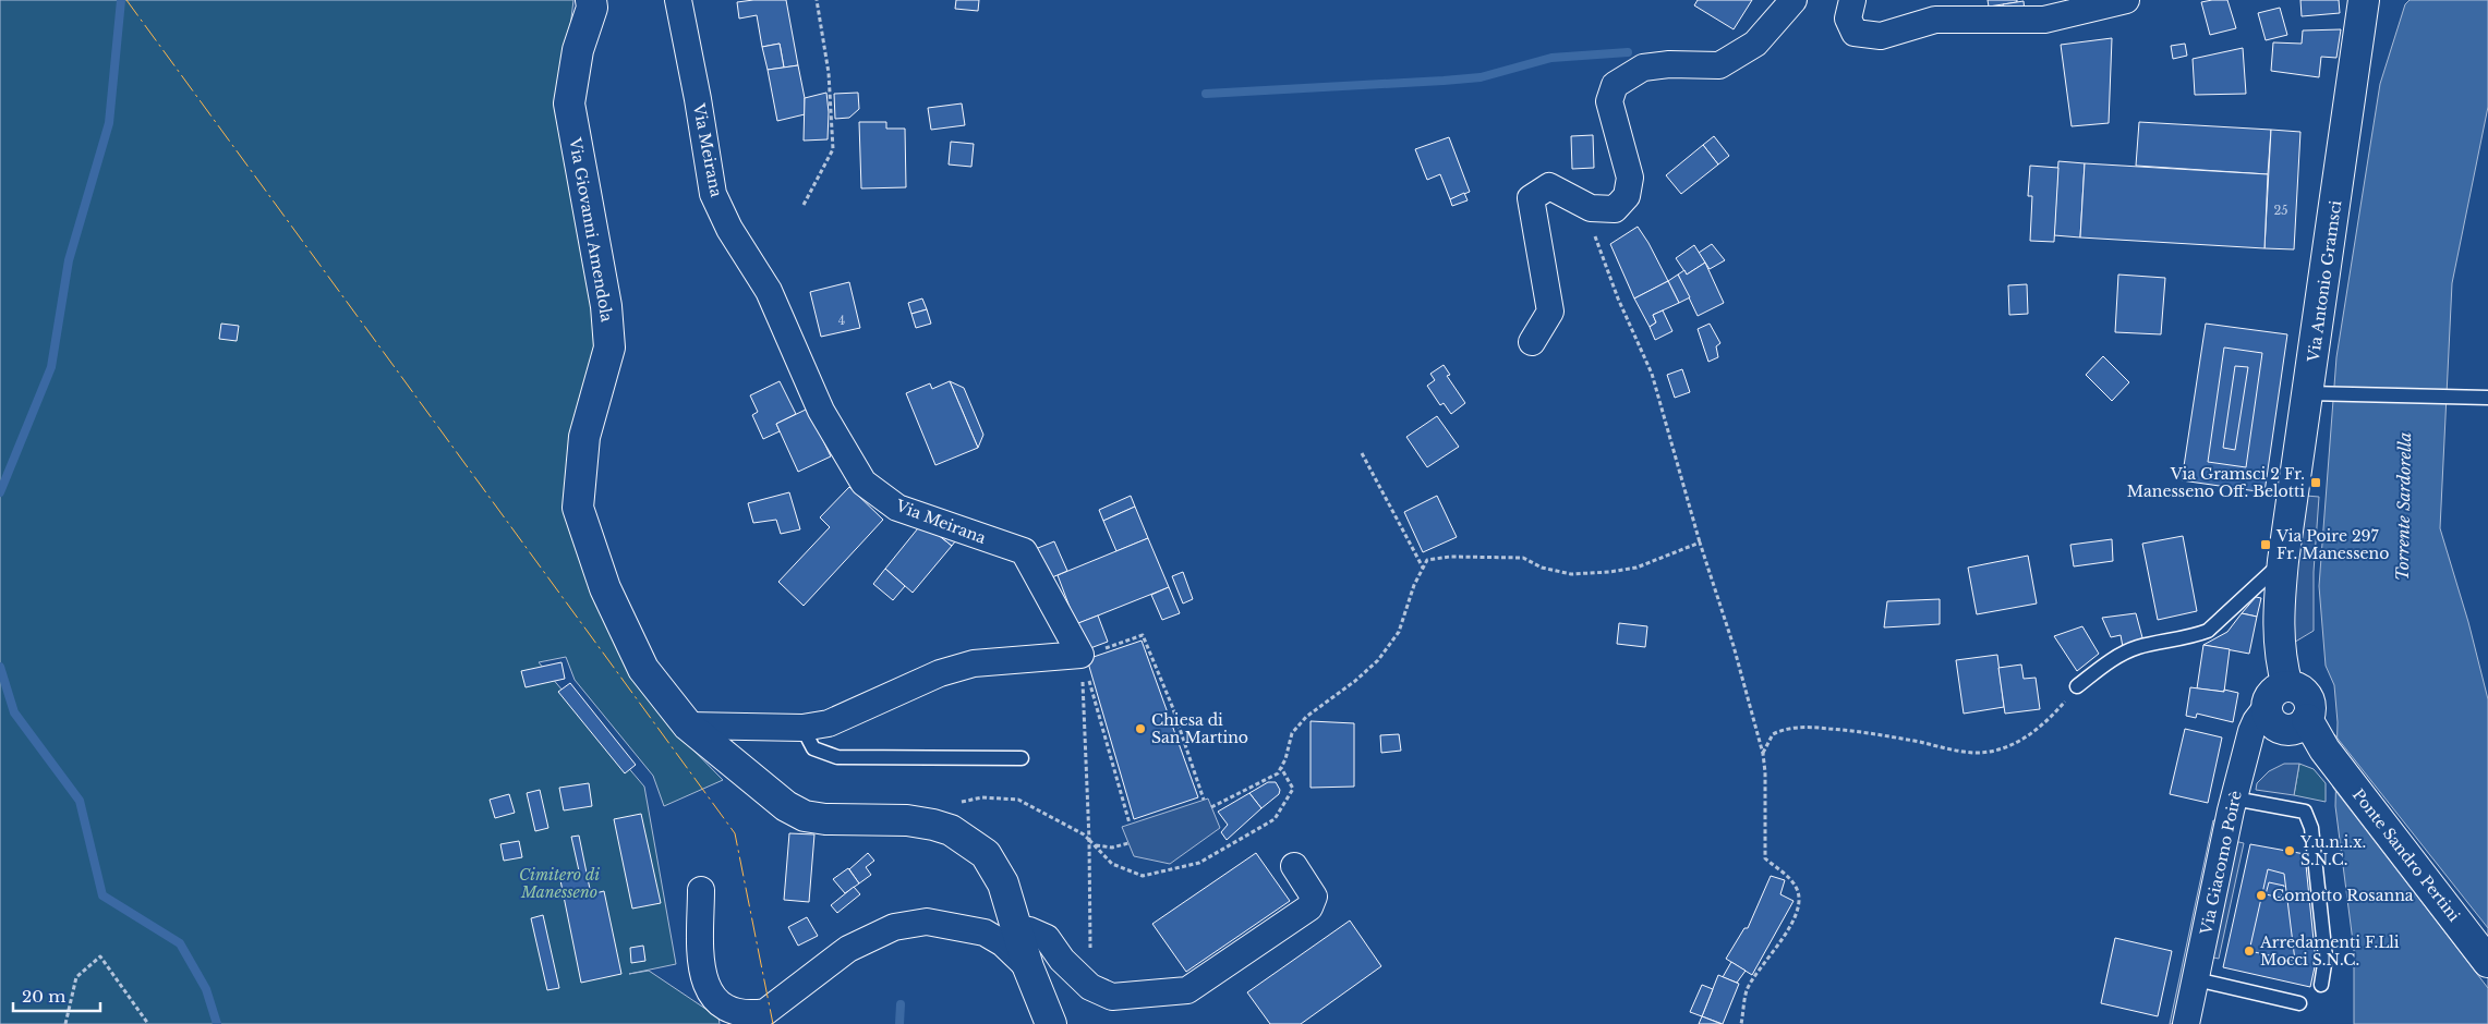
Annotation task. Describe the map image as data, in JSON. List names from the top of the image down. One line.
{"streets":{"street":["Via Meirana","Via Giovanni Amendola","Via Antonio Gramsci","Ponte Sandro Pertini","Via Giacomo Poirè"]},"crossings":[["Ponte Sandro Pertini","Via Giacomo Poirè"]],"water":["Torrente Sardorella"],"parks":["Cimitero di Manesseno"],"places":{"transit":["Via Gramsci 2 Fr. Manesseno Off. Belotti","Via Poire 297 Fr. Manesseno"],"other":["Chiesa di San Martino","Y.u.n.i.x. S.N.C.","Comotto Rosanna","Arredamenti F.Lli Mocci S.N.C."]},"house_numbers":["25","4"],"scale_bar":"20 m"}
